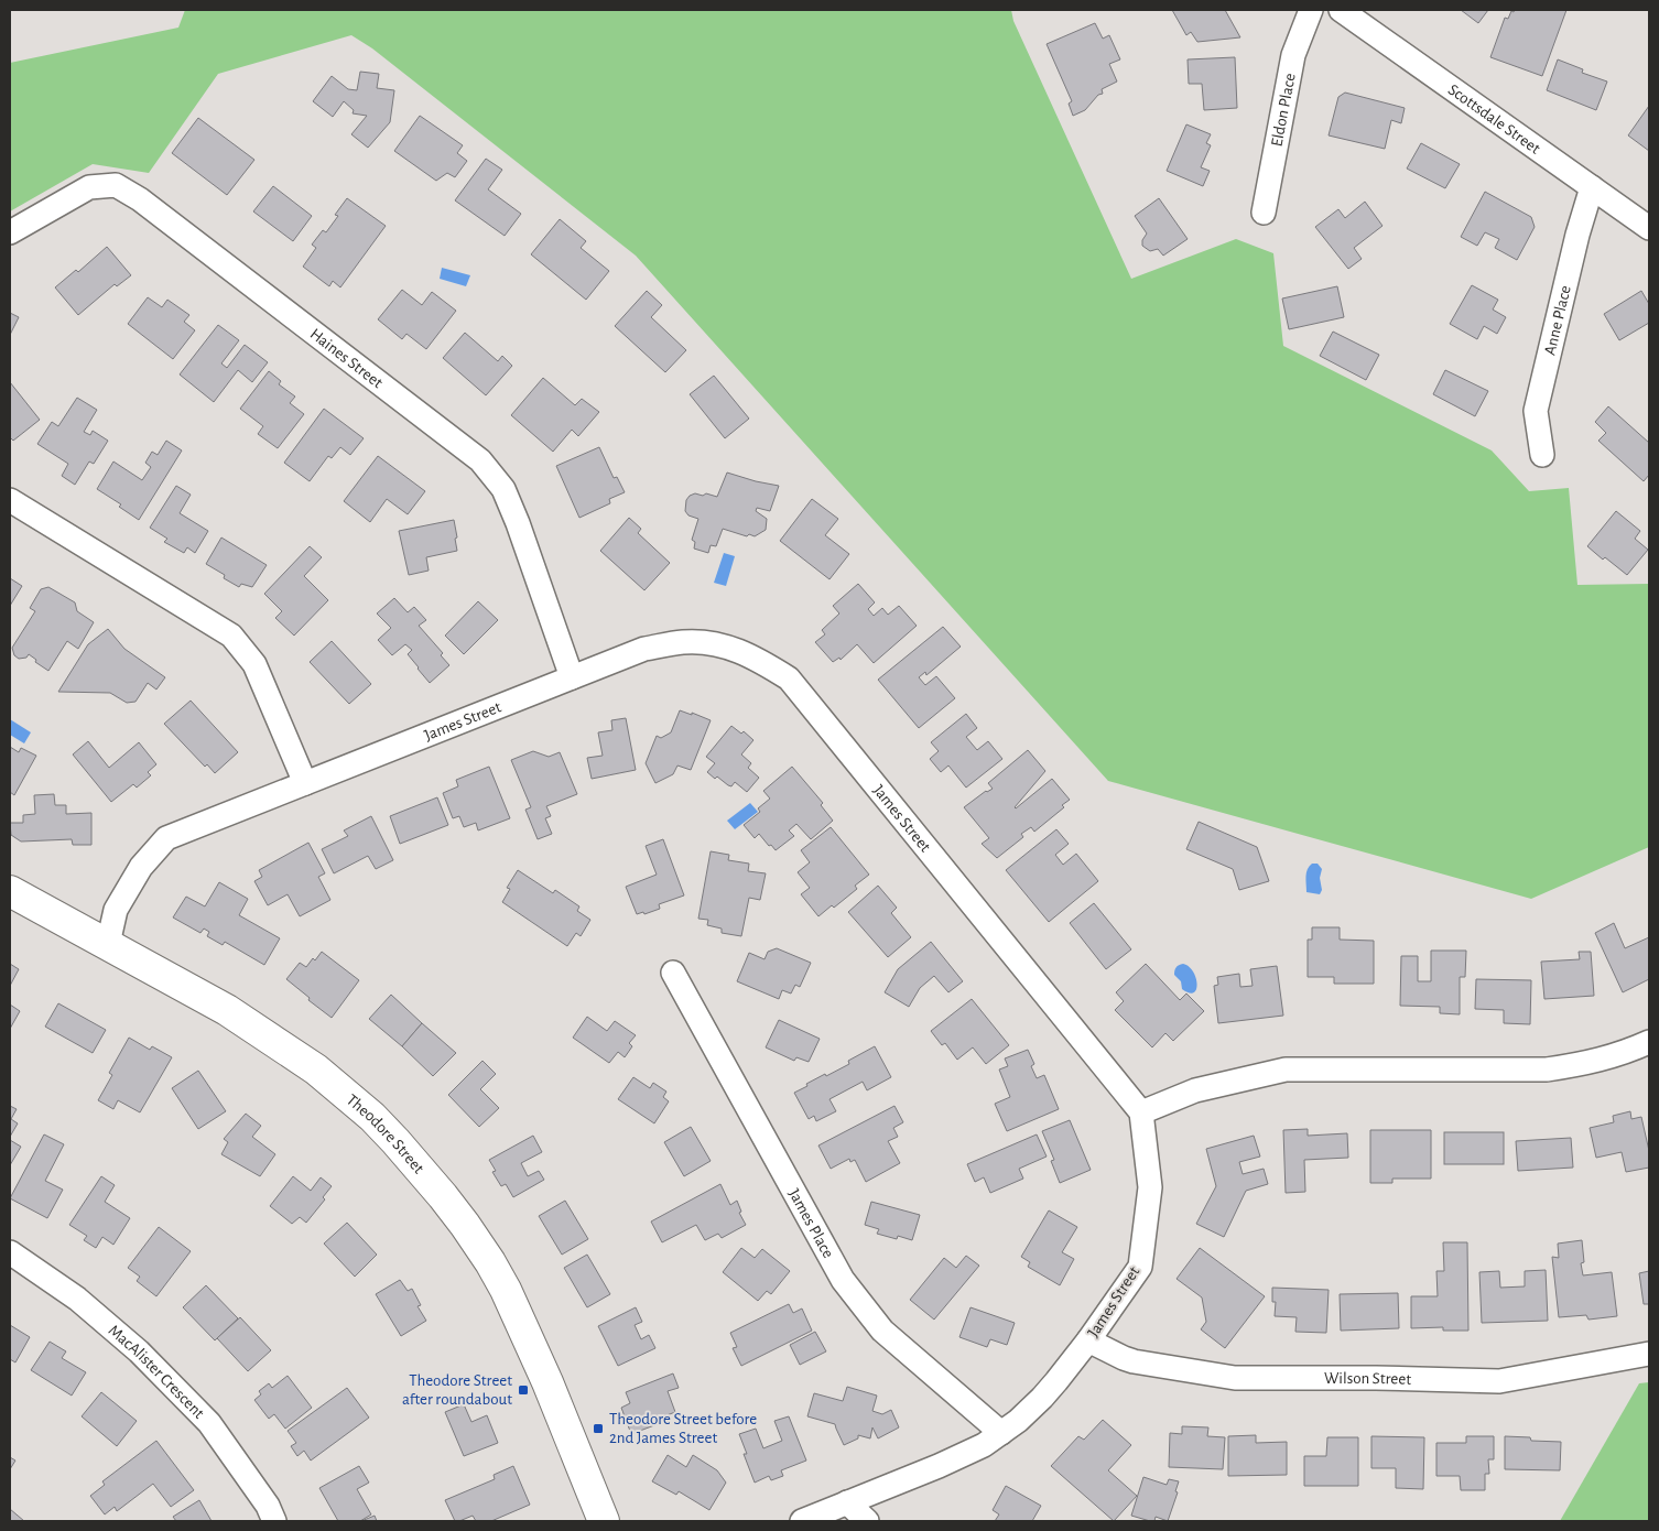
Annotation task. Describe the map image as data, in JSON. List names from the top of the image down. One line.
{"streets":{"main road":["Theodore Street"],"street":["Eldon Place","Scottsdale Street","Anne Place","Haines Street","James Street","James Place","MacAlister Crescent","Wilson Street"]},"crossings":[["Scottsdale Street","Anne Place"],["Haines Street","James Street"],["James Street","Theodore Street"],["James Street","James Place"],["James Street","Wilson Street"]],"places":{"transit":["Theodore Street after roundabout","Theodore Street before 2nd James Street"]}}
